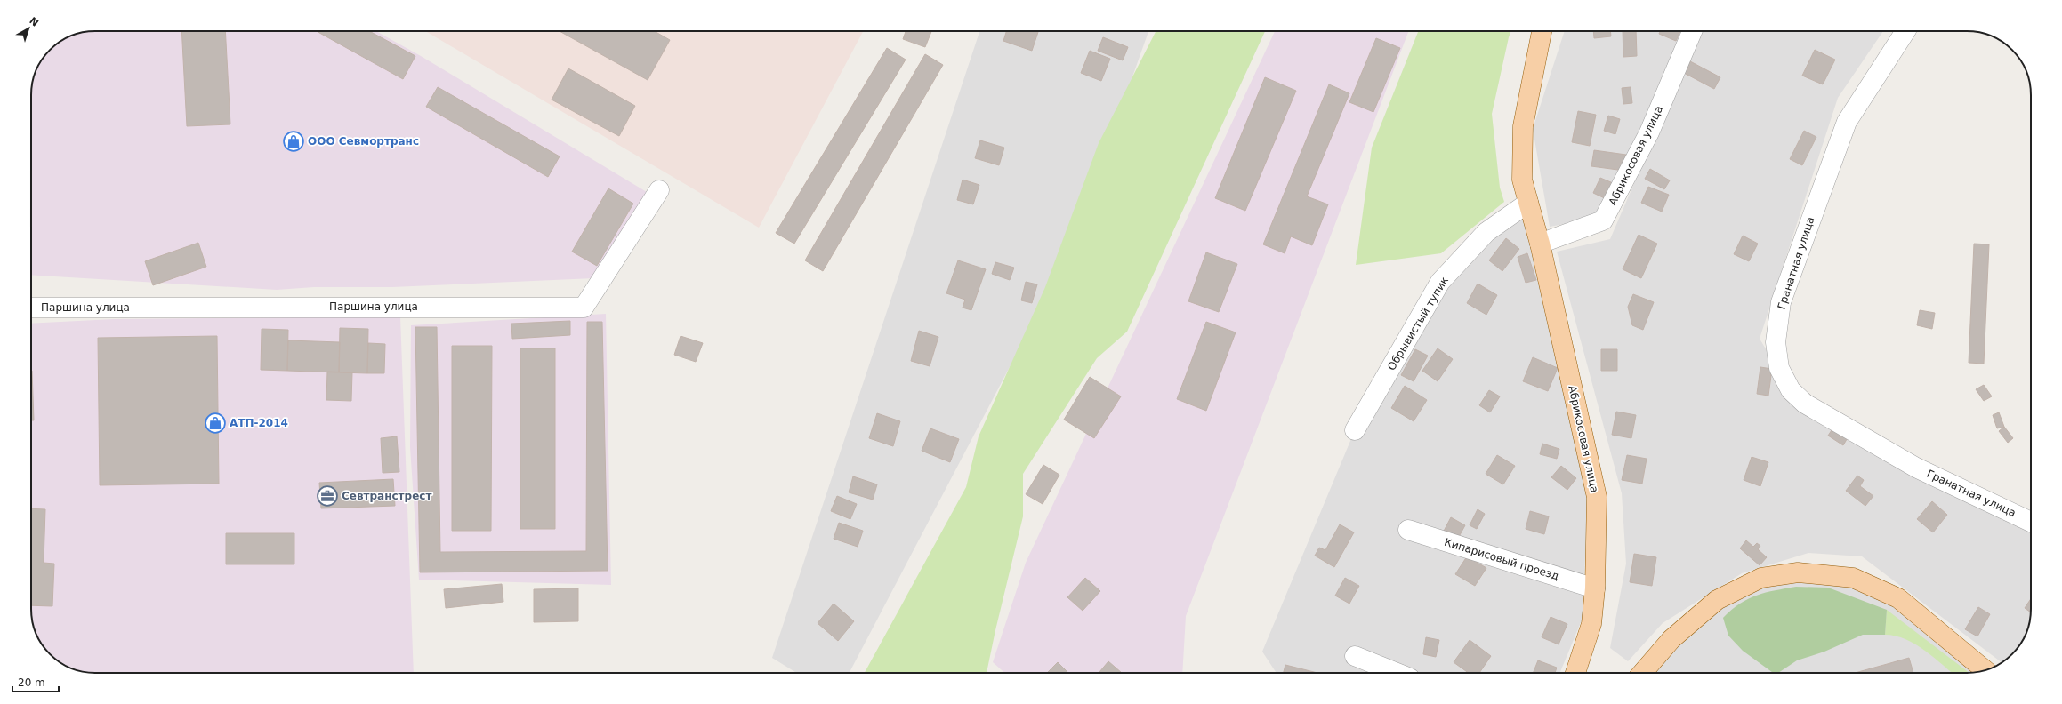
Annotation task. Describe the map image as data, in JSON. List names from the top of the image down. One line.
{"streets":{"main road":["Абрикосовая улица"],"street":["Гранатная улица","Паршина улица","Обрывистый тупик","Кипарисовый проезд"]},"crossings":[["Абрикосовая улица","Обрывистый тупик"],["Абрикосовая улица","Кипарисовый проезд"]],"places":{"shop":["ООО Севмортранс","АТП-2014"],"office":["Севтранстрест"]},"scale_bar":"20 m","north":"top right"}
